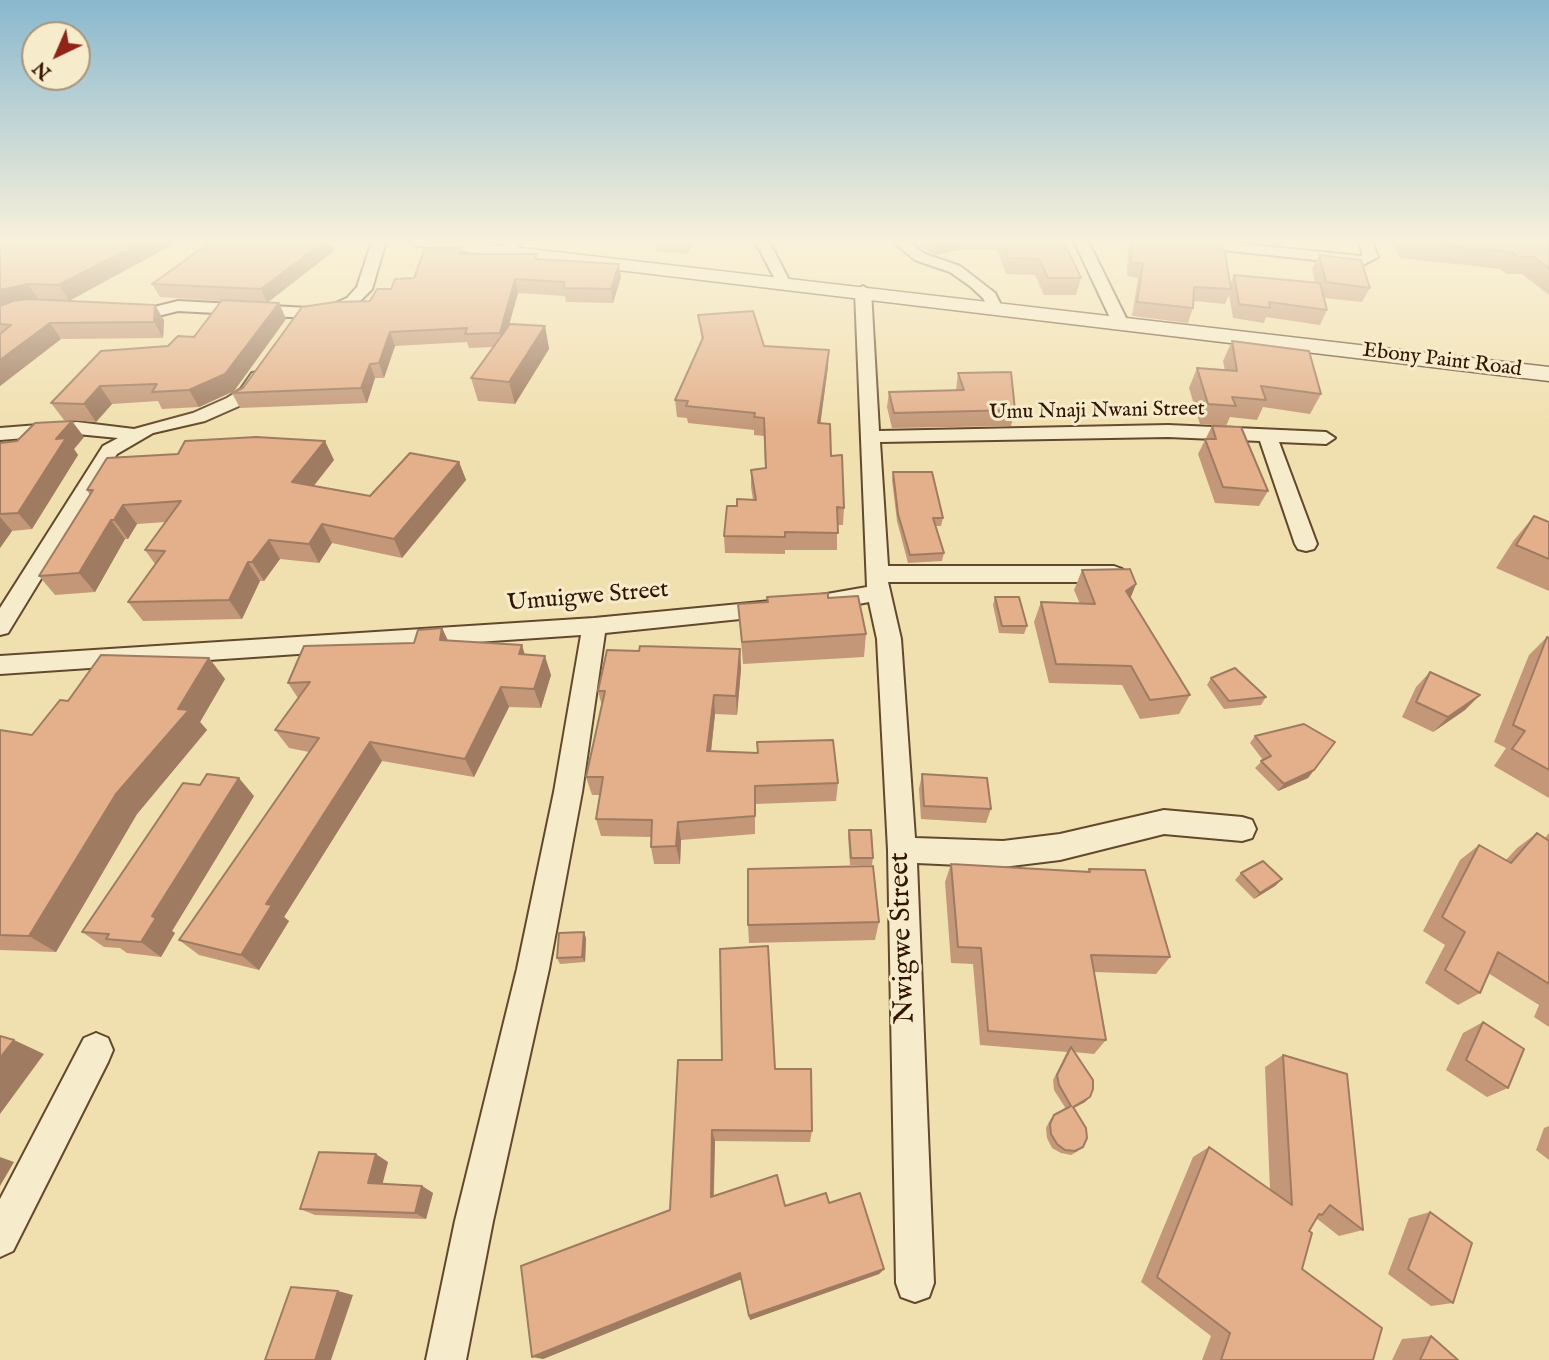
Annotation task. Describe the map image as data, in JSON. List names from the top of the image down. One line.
{"streets":{"street":["Ebony Paint Road","Umu Nnaji Nwani Street","Umuigwe Street","Nwigwe Street"]},"crossings":[["Umuigwe Street","Nwigwe Street"]],"north":"bottom left"}
